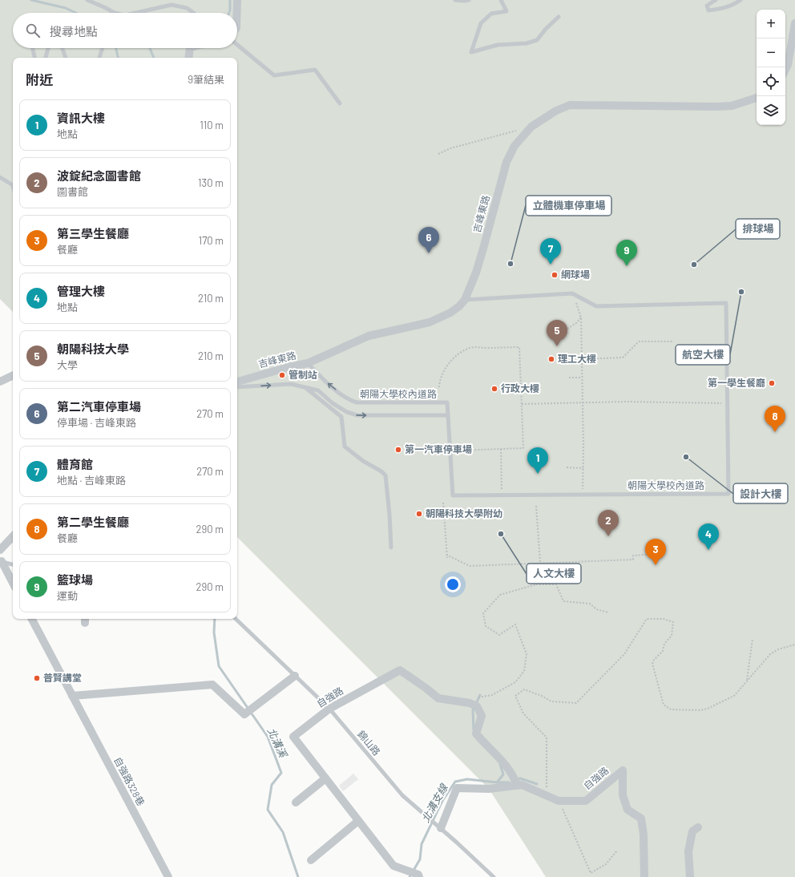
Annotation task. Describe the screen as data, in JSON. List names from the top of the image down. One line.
{"streets":{"street":["吉峰東路","自強路","自強路328巷"],"lane":["朝陽大學校內道路","錦山路"]},"crossings":[["吉峰東路","朝陽大學校內道路"],["自強路","錦山路"]],"water":["北溝溪","北溝支線"],"places":["立體機車停車場","排球場","網球場","航空大樓","理工大樓","管制站","第一學生餐廳","行政大樓","第一汽車停車場","設計大樓","朝陽科技大學附幼","人文大樓","普賢講堂"],"page":{"map_buttons":["+","−"],"search":"搜尋地點","heading":["附近","9筆結果"],"list":[{"mark":"1","name":"資訊大樓","note":"地點","value":"110 m"},{"mark":"2","name":"波錠紀念圖書館","note":"圖書館","value":"130 m"},{"mark":"3","name":"第三學生餐廳","note":"餐廳","value":"170 m"},{"mark":"4","name":"管理大樓","note":"地點","value":"210 m"},{"mark":"5","name":"朝陽科技大學","note":"大學","value":"210 m"},{"mark":"6","name":"第二汽車停車場","note":"停車場 · 吉峰東路","value":"270 m"},{"mark":"7","name":"體育館","note":"地點 · 吉峰東路","value":"270 m"},{"mark":"8","name":"第二學生餐廳","note":"餐廳","value":"290 m"},{"mark":"9","name":"籃球場","note":"運動","value":"290 m"}],"pins":["6","7","9","5","8","1","2","4","3"]}}
